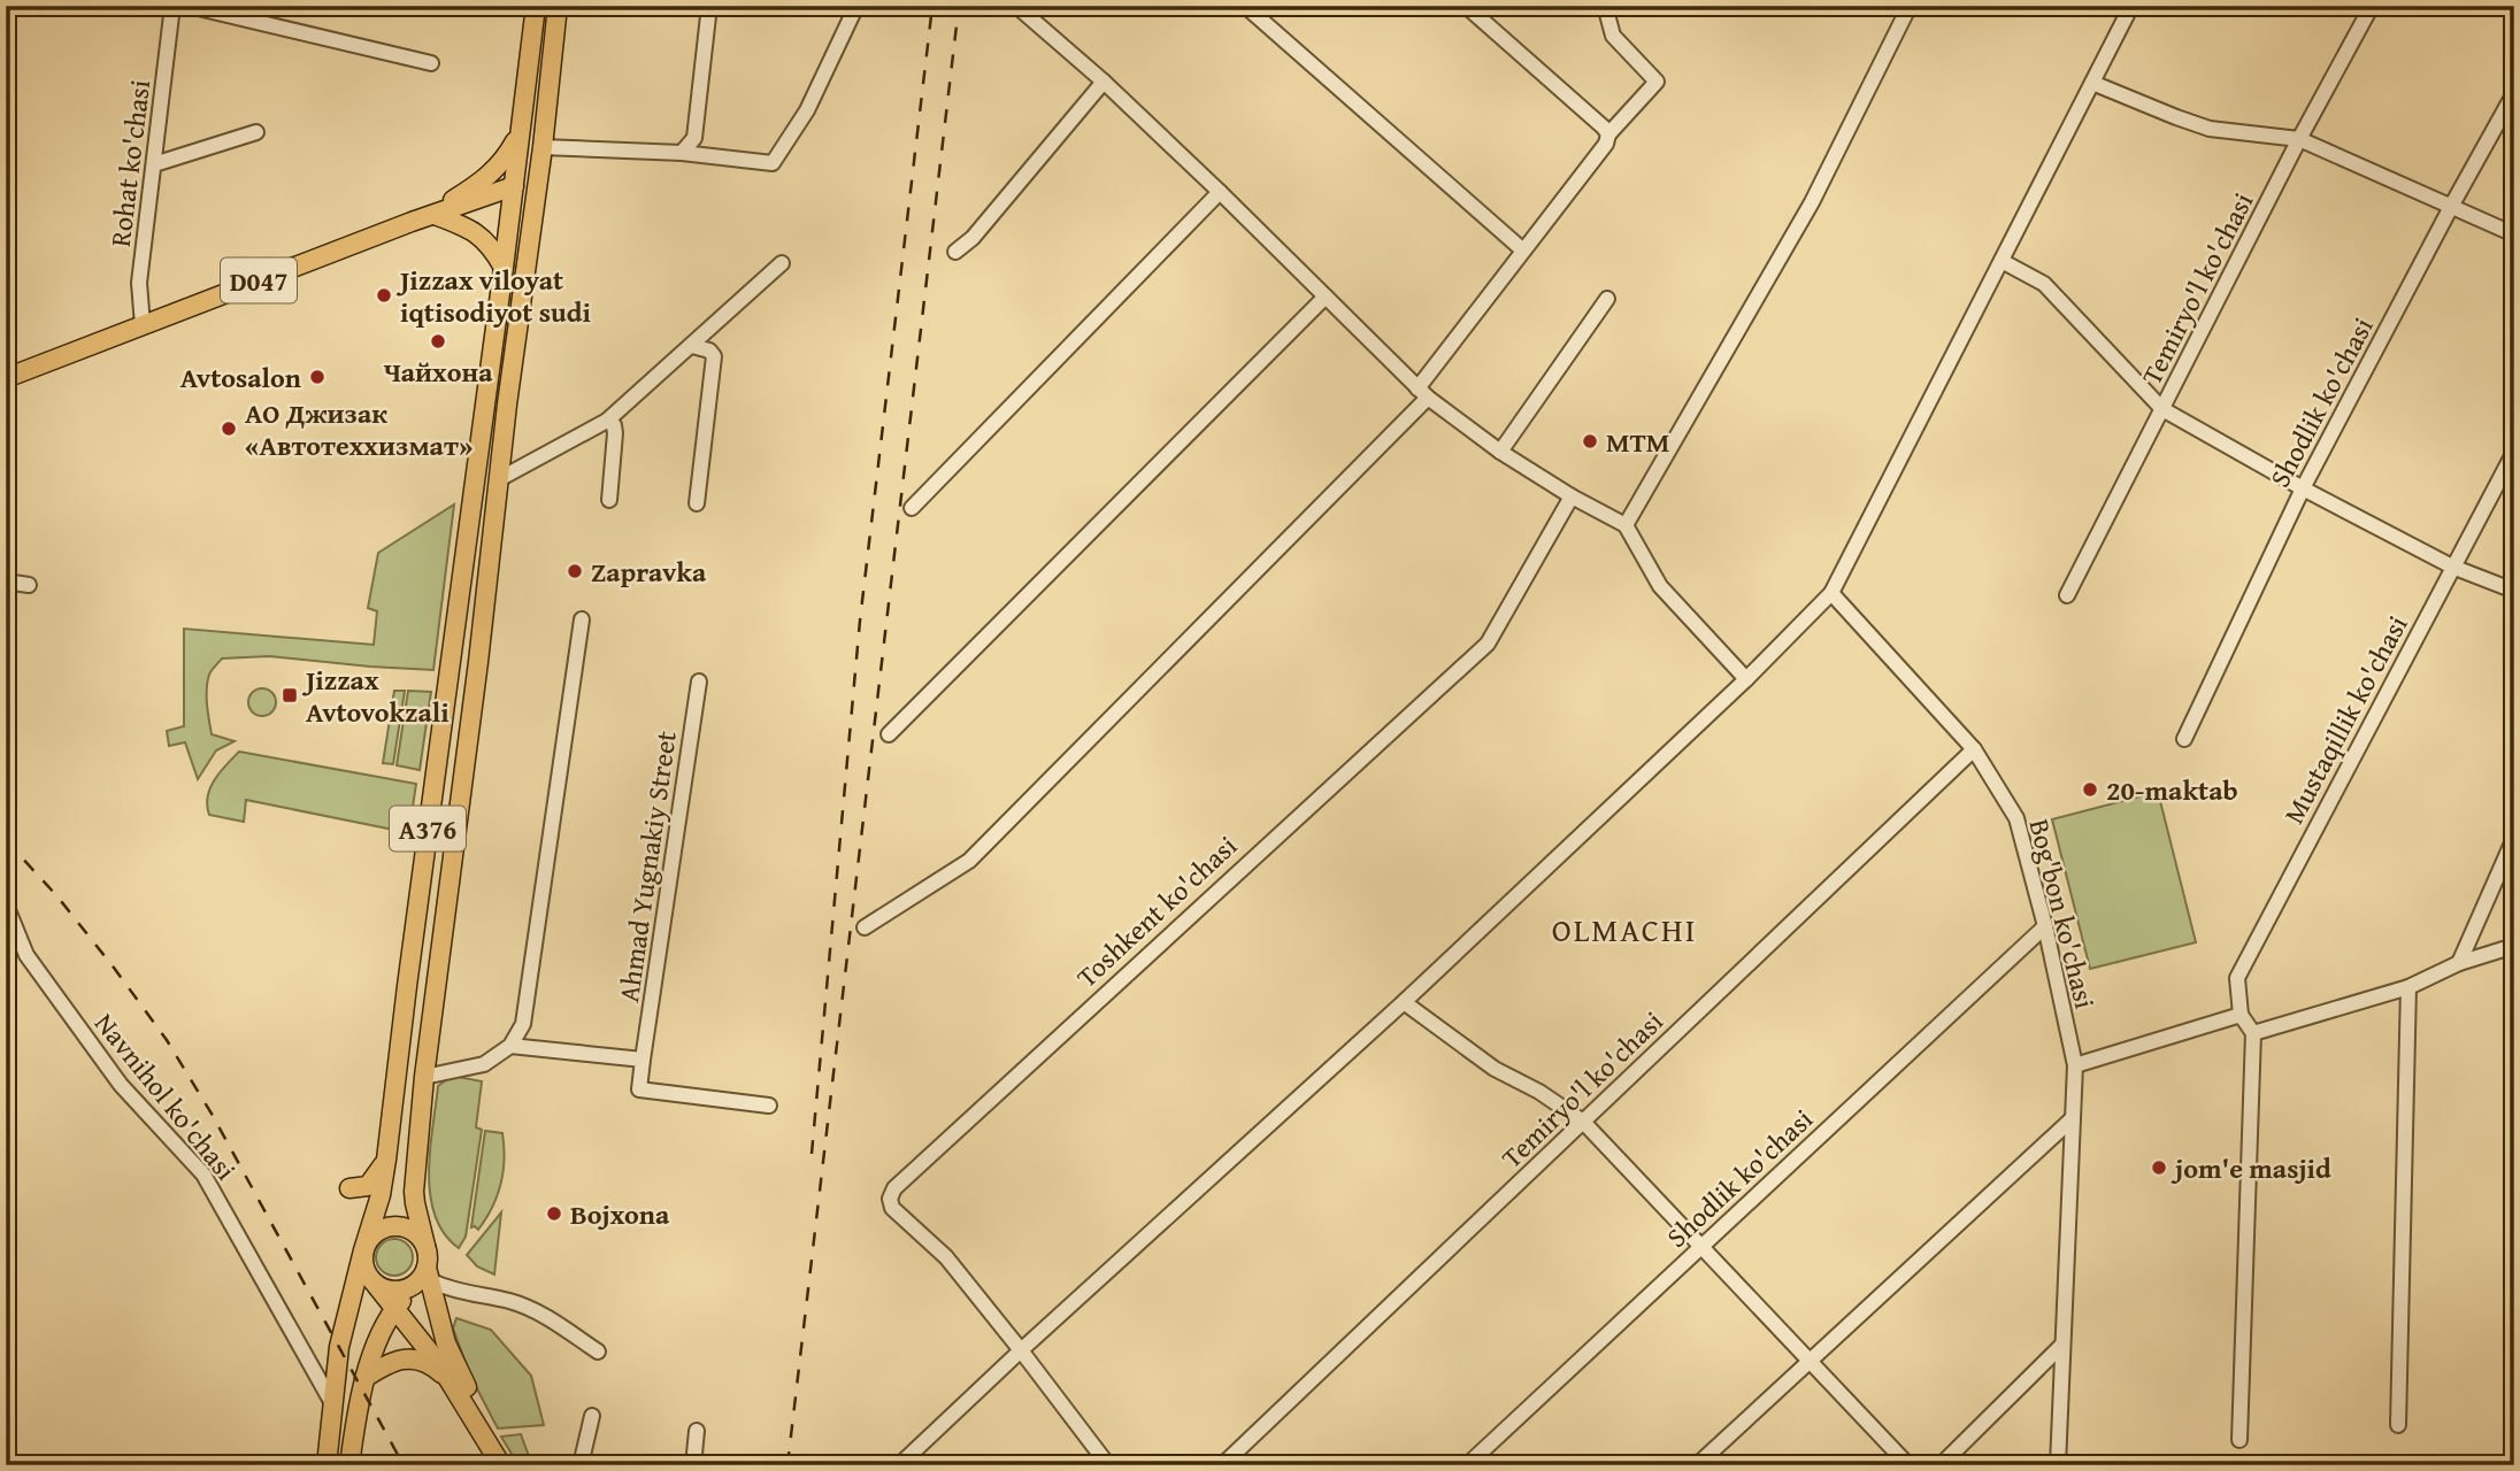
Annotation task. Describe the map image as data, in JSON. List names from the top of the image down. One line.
{"streets":{"main road":["D047","A376"],"street":["Rohat ko'chasi","Temiryo'l ko'chasi","Shodlik ko'chasi","Mustaqillik ko'chasi","Ahmad Yugnakiy Street","Toshkent ko'chasi","Bog'bon ko'chasi","Navnihol ko'chasi"]},"crossings":[["Rohat ko'chasi","D047"],["D047","A376"],["Temiryo'l ko'chasi","Bog'bon ko'chasi"],["Shodlik ko'chasi","Bog'bon ko'chasi"]],"districts":["OLMACHI"],"places":{"other":["Jizzax viloyat iqtisodiyot sudi","Чайхона","Avtosalon","АО Джизак «Автотеххизмат»","MTM","Zapravka","20-maktab","jom'e masjid","Bojxona"],"transit":["Jizzax Avtovokzali"]}}
